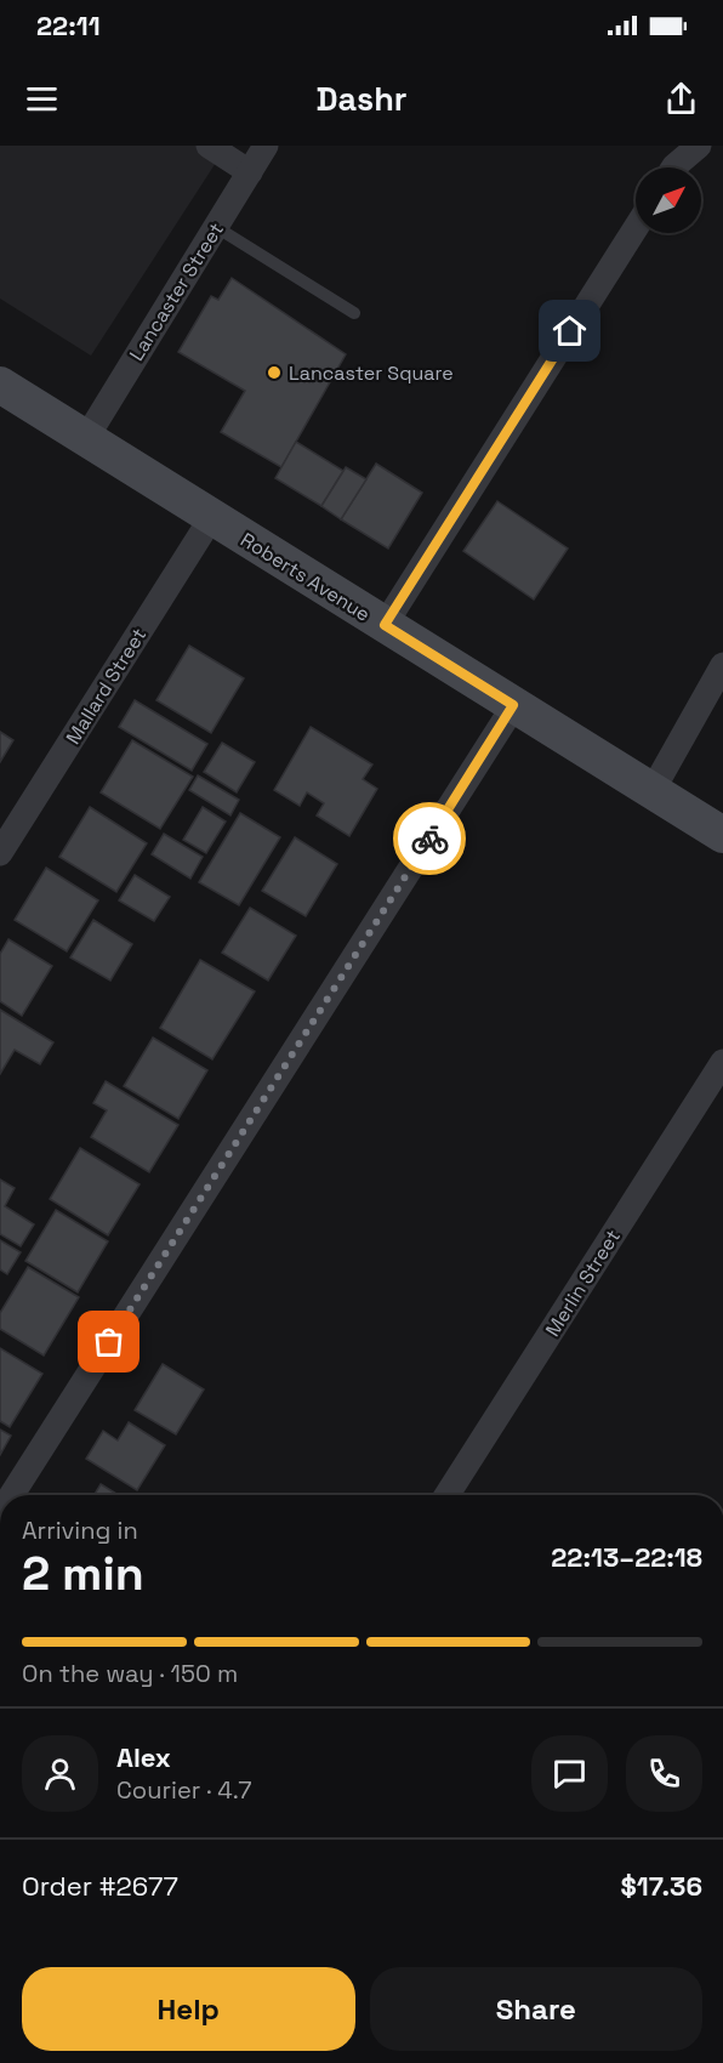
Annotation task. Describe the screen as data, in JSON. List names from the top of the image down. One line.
{"streets":{"main road":["Roberts Avenue"],"street":["Lancaster Street","Mallard Street","Merlin Street"]},"crossings":[["Lancaster Street","Roberts Avenue"],["Roberts Avenue","Mallard Street"]],"places":["Lancaster Square"],"north":"top right","page":{"status":"22:11","header":"Dashr","heading":["2 min","Arriving in","22:13–22:18"],"panel":["Alex","Courier · 4.7","Order #2677","$17.36"],"bar":"On the way · 150 m","buttons":["Help","Share"]}}
